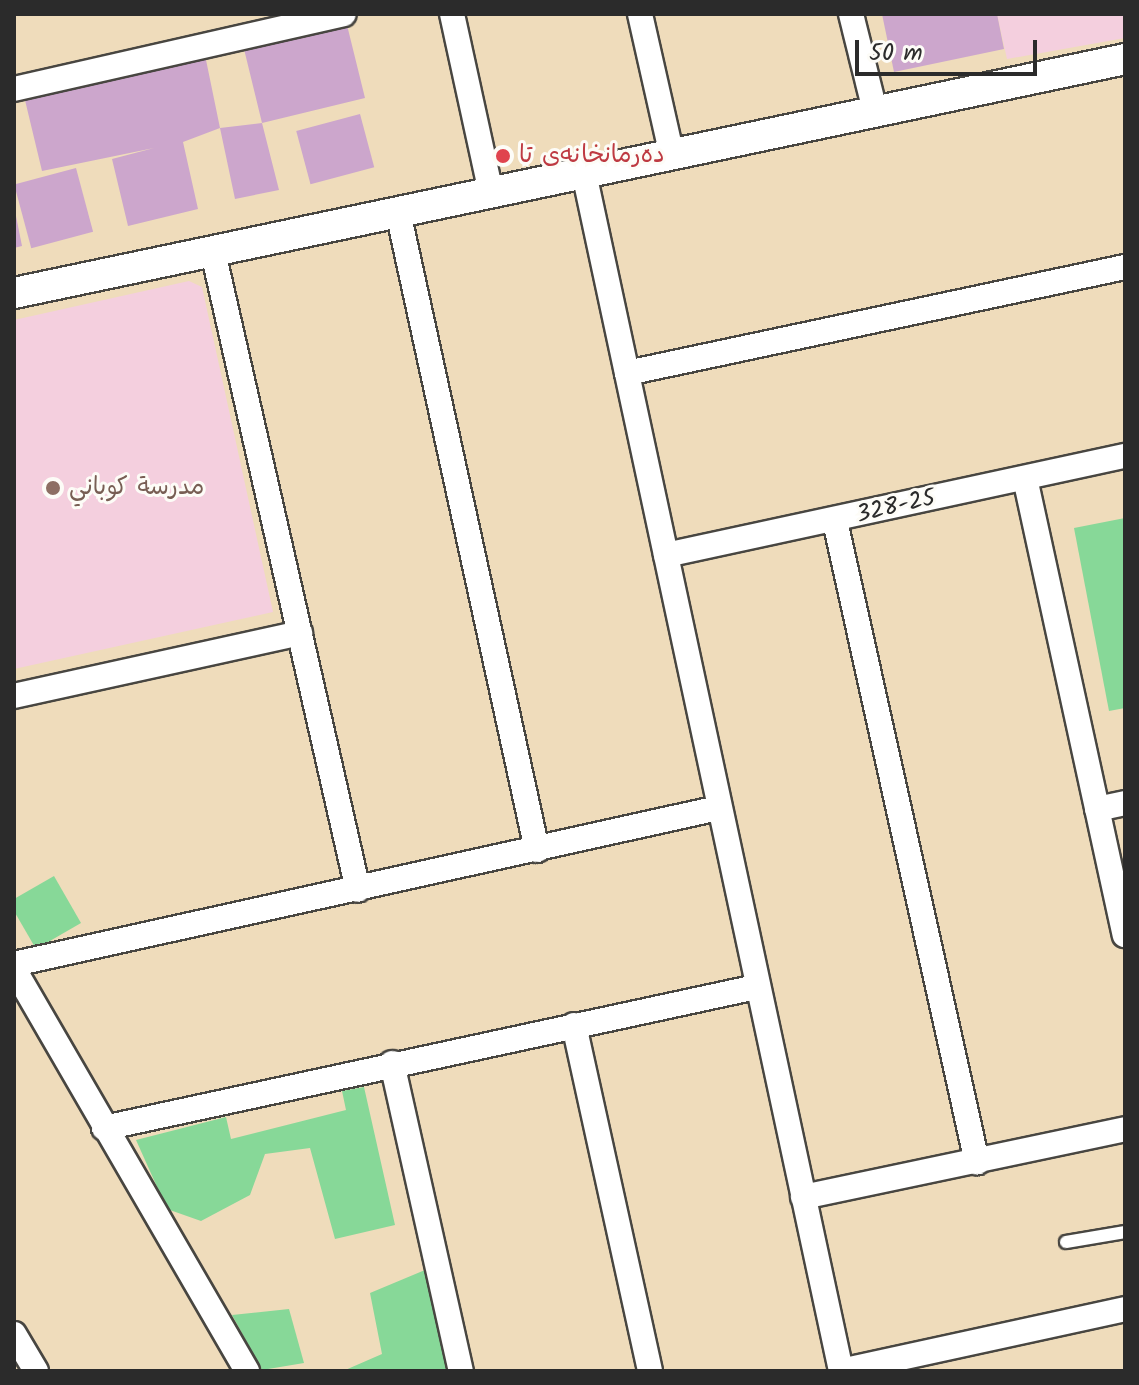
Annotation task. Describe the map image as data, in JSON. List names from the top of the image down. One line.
{"streets":{"street":["328-25"]},"places":["دەرمانخانەی تا","مدرسة كوباني"],"scale_bar":"50 m"}
